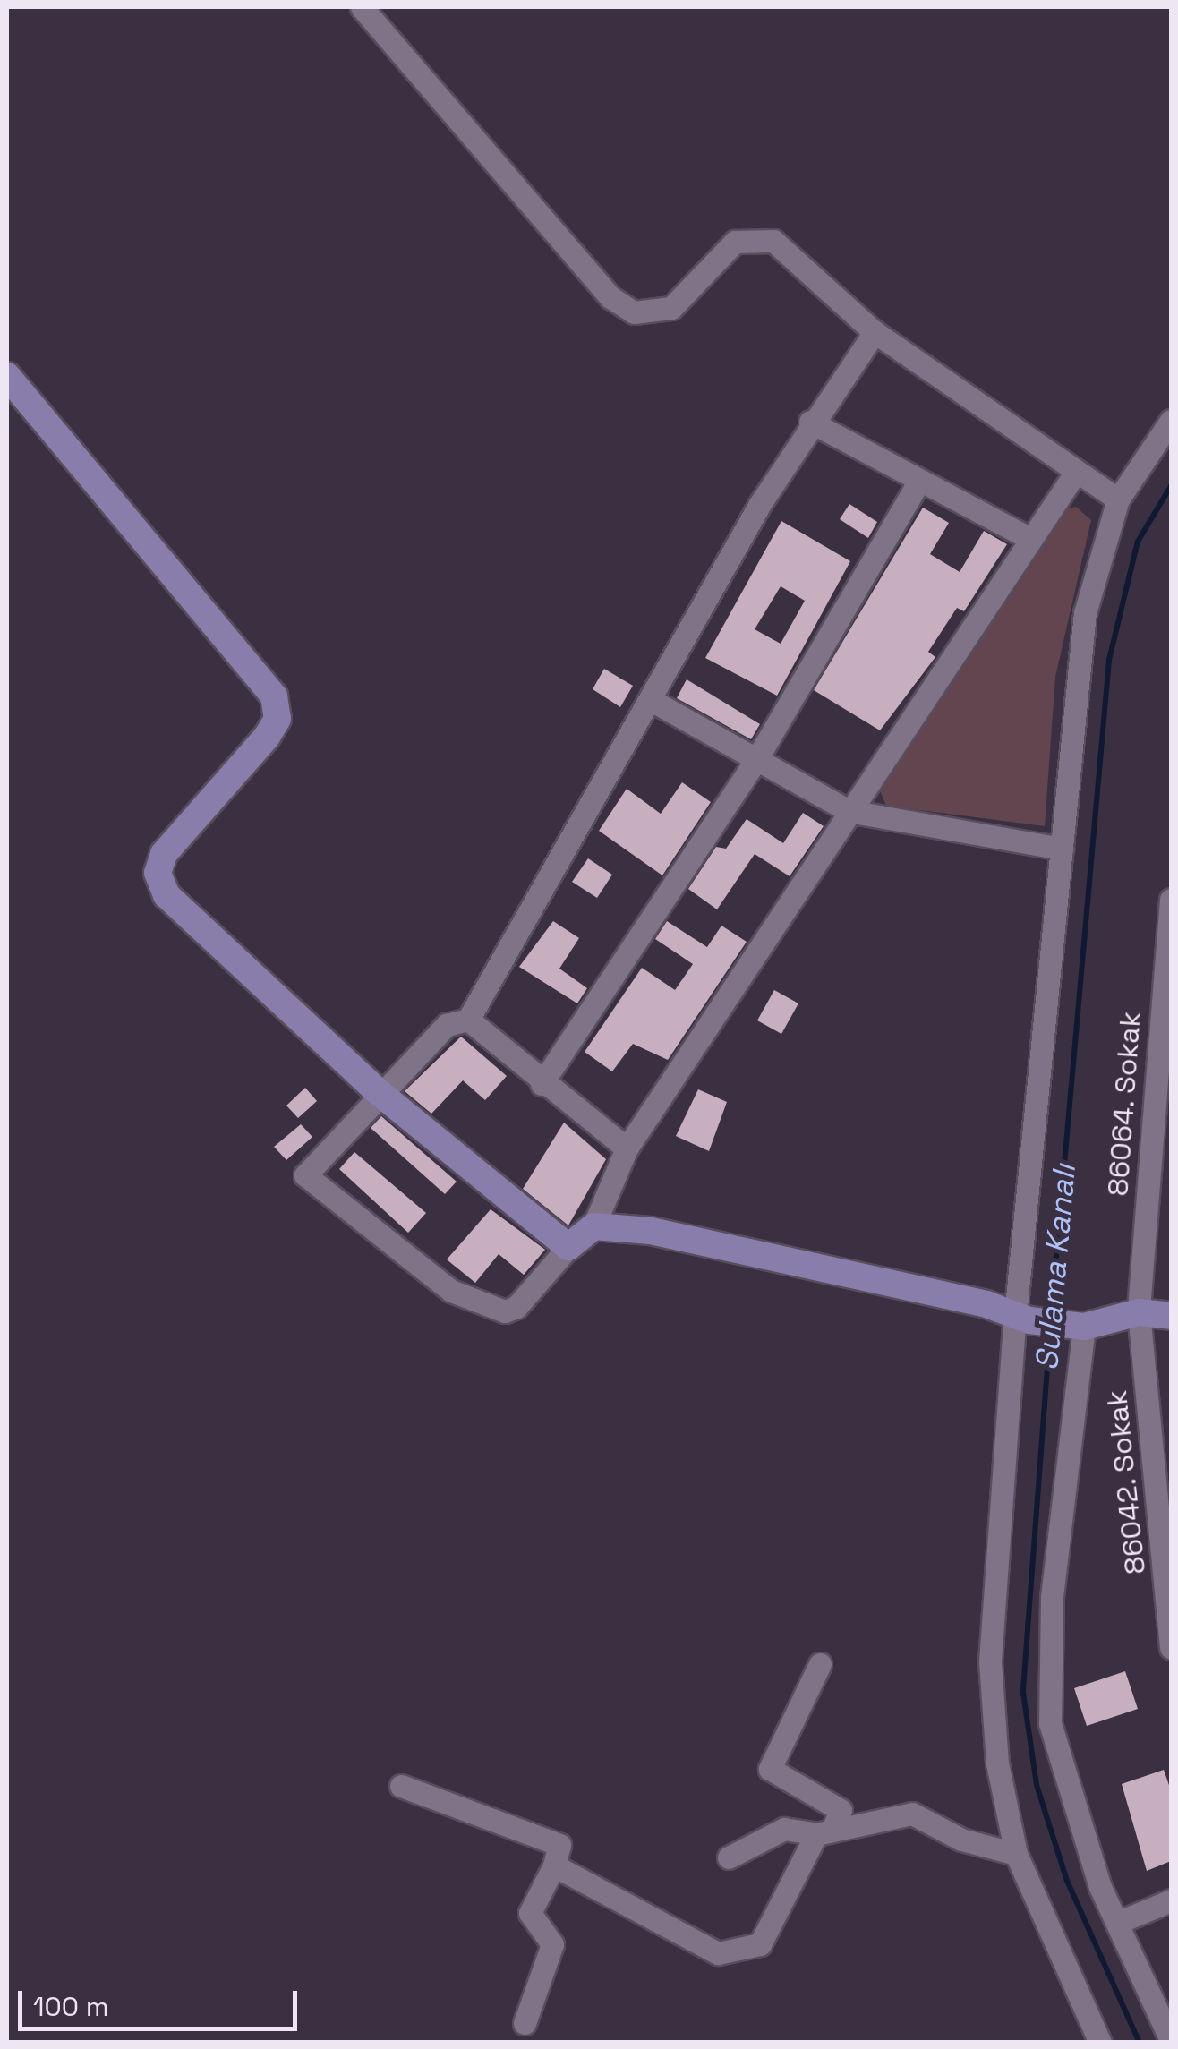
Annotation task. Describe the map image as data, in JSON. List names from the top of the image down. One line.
{"streets":{"street":["86064. Sokak","86042. Sokak"]},"crossings":[["86064. Sokak","86042. Sokak"]],"water":["Sulama Kanalı"],"scale_bar":"100 m"}
